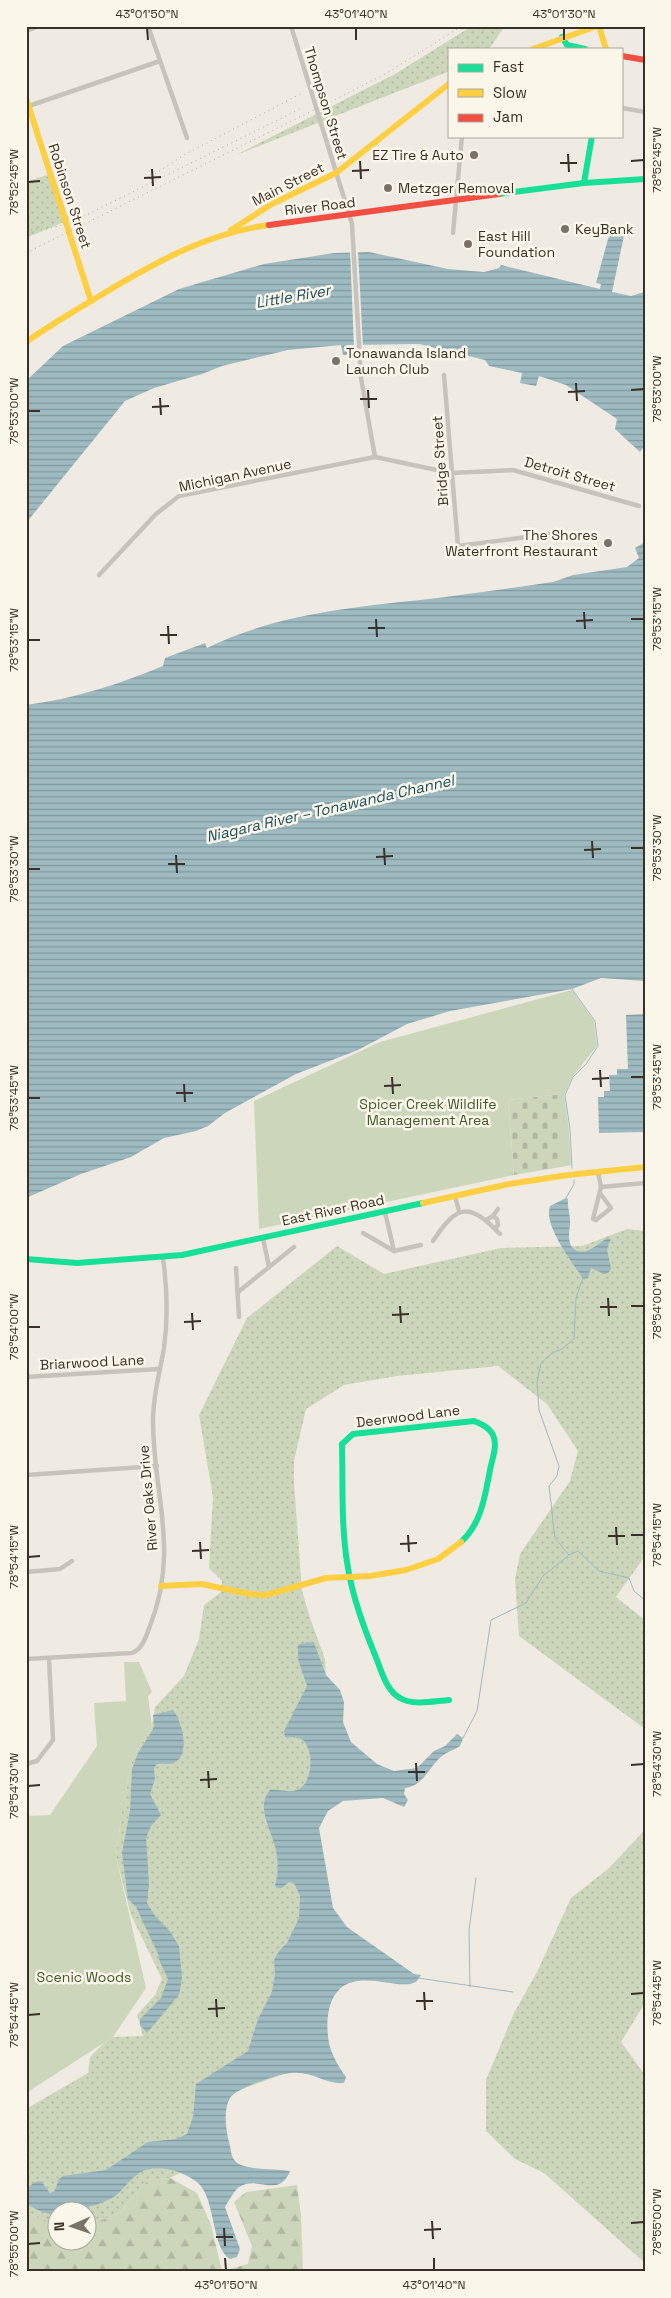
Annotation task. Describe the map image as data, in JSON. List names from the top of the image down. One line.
{"streets":{"main road":["Main Street","Robinson Street","River Road","East River Road","Deerwood Lane"],"street":["Thompson Street","Bridge Street","Detroit Street","Michigan Avenue","Briarwood Lane","River Oaks Drive"]},"crossings":[["Thompson Street","Main Street"],["Thompson Street","River Road"],["Thompson Street","Detroit Street"],["Thompson Street","Michigan Avenue"],["Main Street","River Road"],["Robinson Street","River Road"],["Bridge Street","Detroit Street"],["Detroit Street","Michigan Avenue"],["East River Road","River Oaks Drive"],["Briarwood Lane","River Oaks Drive"]],"water":["Little River","Niagara River – Tonawanda Channel"],"parks":["Spicer Creek Wildlife Management Area","Scenic Woods"],"places":["EZ Tire & Auto","Metzger Removal","KeyBank","East Hill Foundation","Tonawanda Island Launch Club","The Shores Waterfront Restaurant"],"legend":["Fast","Slow","Jam"],"north":"left","coordinates":["43°01'50\"N","43°01'40\"N","43°01'30\"N","78°52'45\"W","78°53'00\"W","78°53'15\"W","78°53'30\"W","78°53'45\"W","78°54'00\"W","78°54'15\"W","78°54'30\"W","78°54'45\"W","78°55'00\"W"]}
